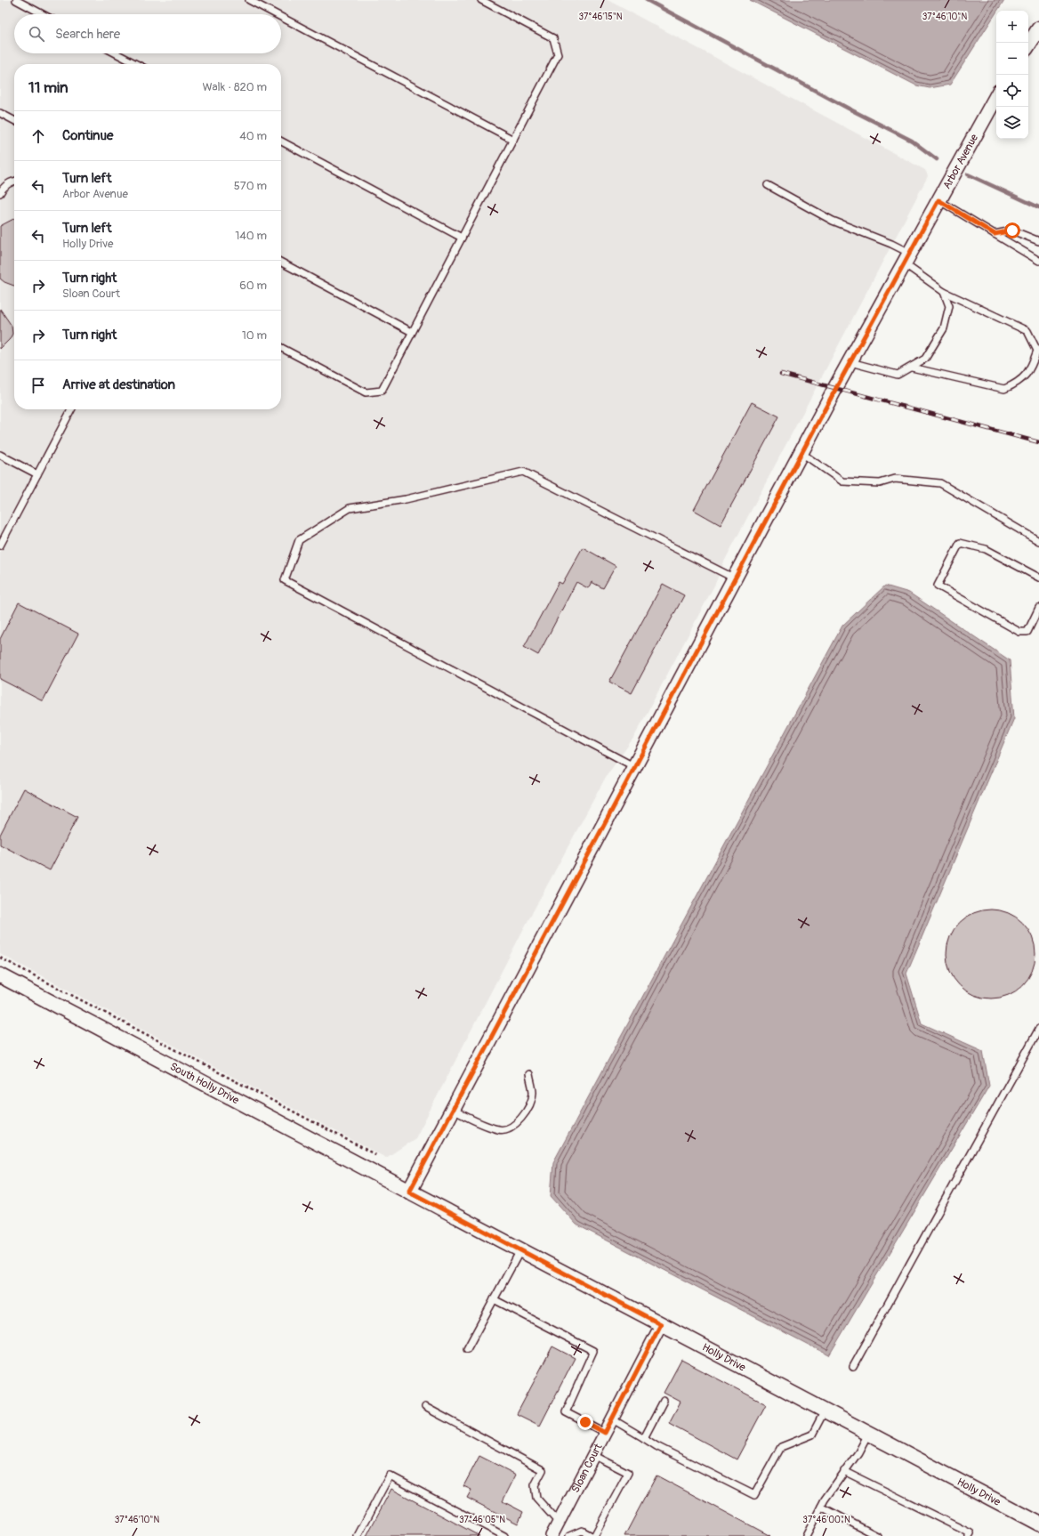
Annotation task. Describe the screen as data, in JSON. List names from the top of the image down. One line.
{"streets":{"street":["Arbor Avenue","South Holly Drive","Holly Drive","Sloan Court"]},"crossings":[["Arbor Avenue","South Holly Drive"],["Arbor Avenue","Holly Drive"],["South Holly Drive","Holly Drive"],["Holly Drive","Sloan Court"]],"page":{"map_buttons":["+","−"],"search":"Search here","heading":["11 min","Walk · 820 m"],"list":[["Continue","40 m"],["Turn left","Arbor Avenue","570 m"],["Turn left","Holly Drive","140 m"],["Turn right","Sloan Court","60 m"],["Turn right","10 m"],"Arrive at destination"]},"coordinates":["37°46'15\"N","37°46'10\"N","37°46'05\"N","37°46'00\"N"]}
